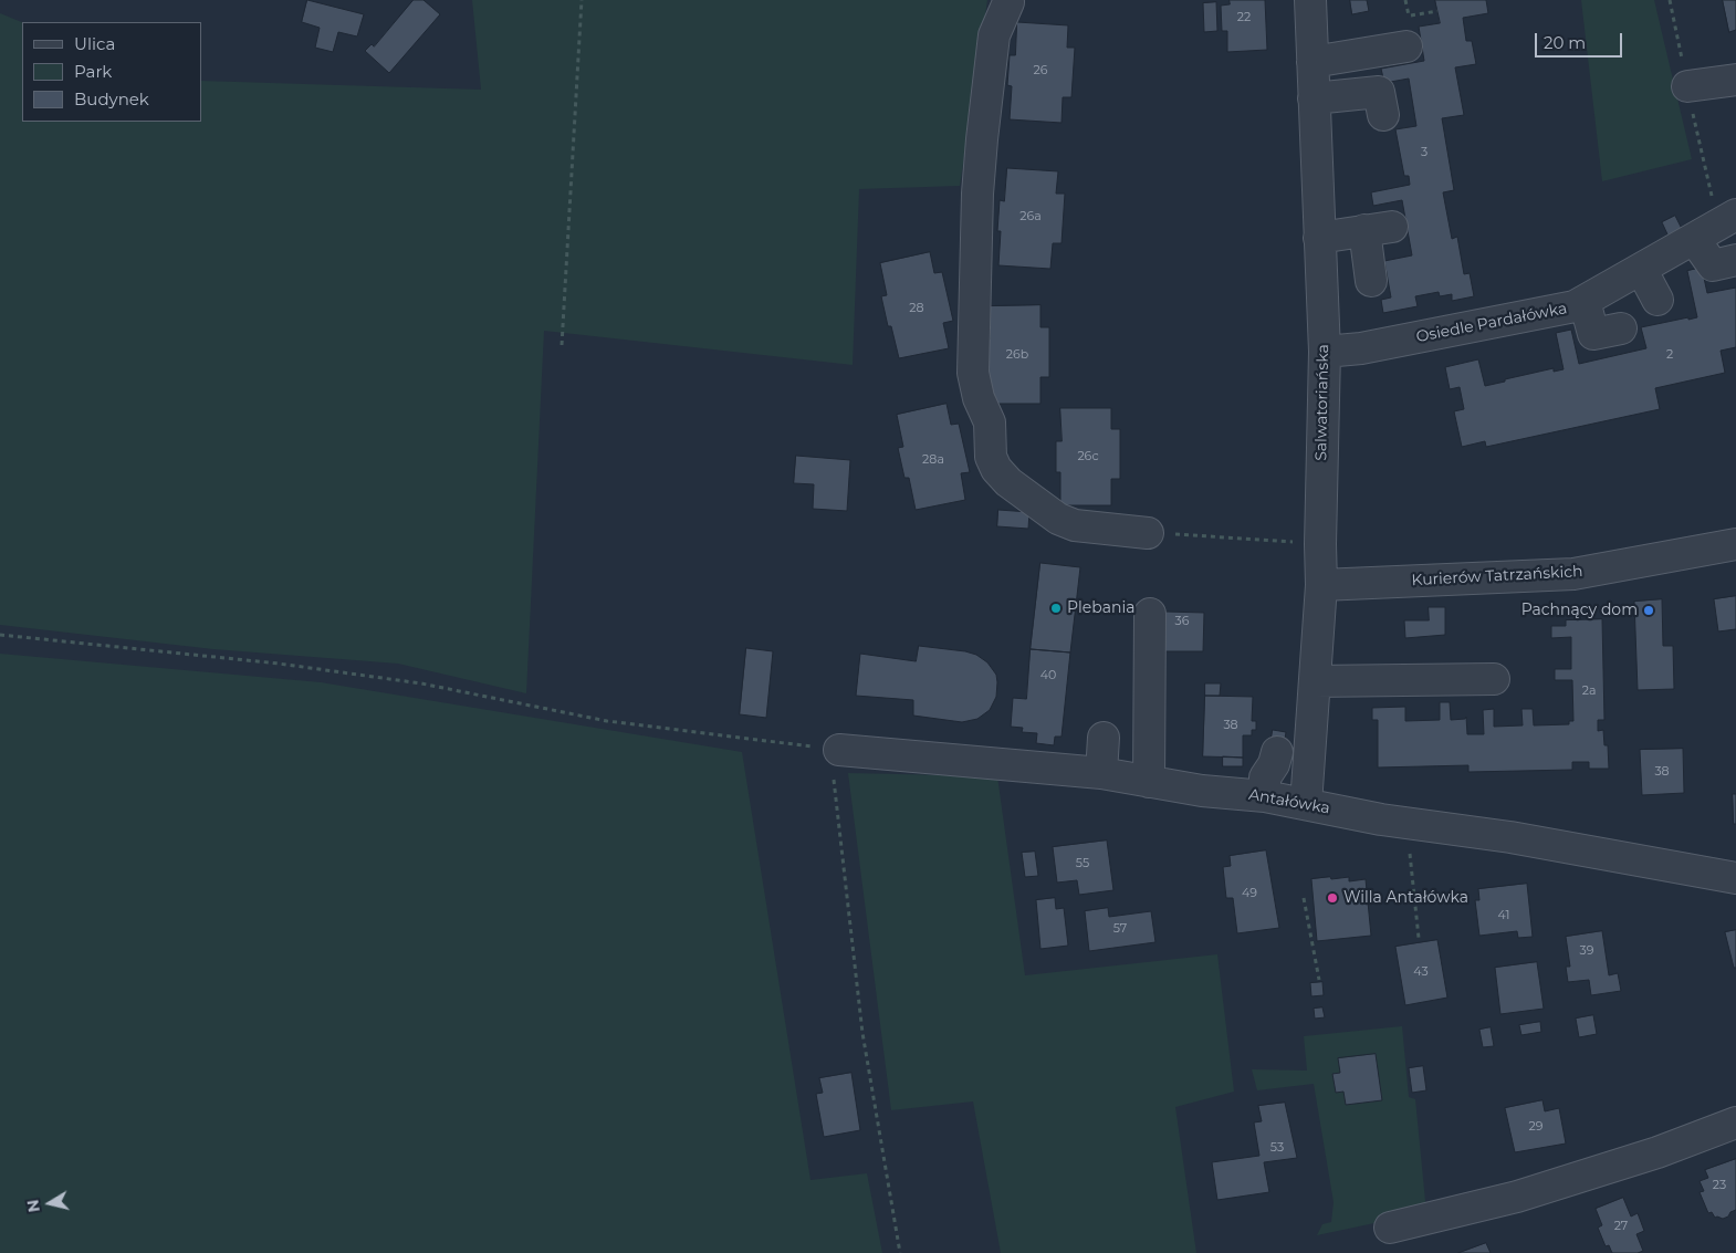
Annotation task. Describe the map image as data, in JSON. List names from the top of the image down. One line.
{"streets":{"street":["Osiedle Pardałówka","Salwatoriańska","Kurierów Tatrzańskich","Antałówka"]},"crossings":[["Osiedle Pardałówka","Salwatoriańska"],["Salwatoriańska","Kurierów Tatrzańskich"],["Salwatoriańska","Antałówka"]],"places":["Plebania","Pachnący dom","Willa Antałówka"],"house_numbers":["22","26","3","26a","28","26b","2","26c","28a","36","40","2a","38","38","55","49","41","57","39","43","29","53","23","27"],"legend":["Ulica","Park","Budynek"],"scale_bar":"20 m","north":"left"}
